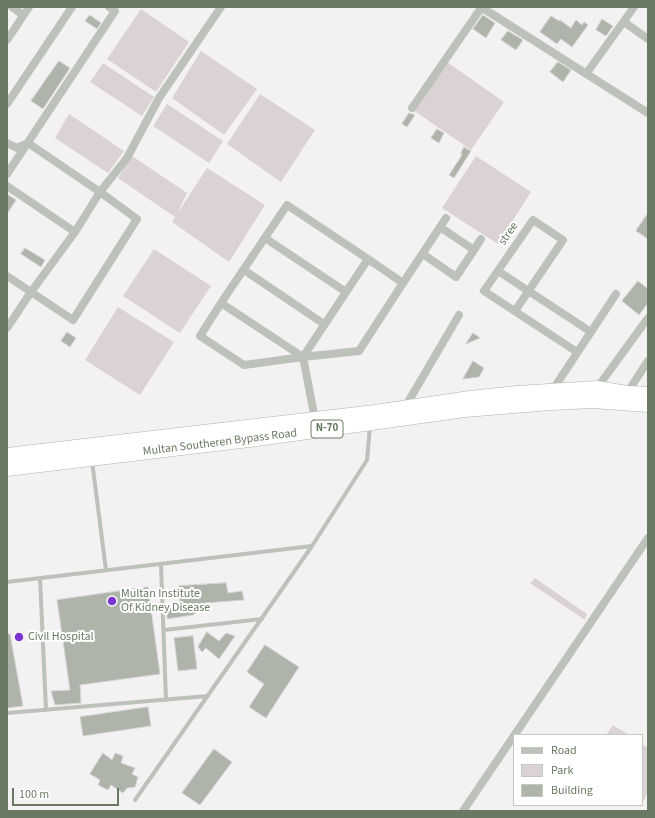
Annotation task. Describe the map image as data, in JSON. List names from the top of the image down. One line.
{"streets":{"highway":["N-70","Multan Southeren Bypass Road"],"street":["stree"]},"places":["Multan Institute Of Kidney Disease","Civil Hospital"],"legend":["Road","Park","Building"],"scale_bar":"100 m"}
